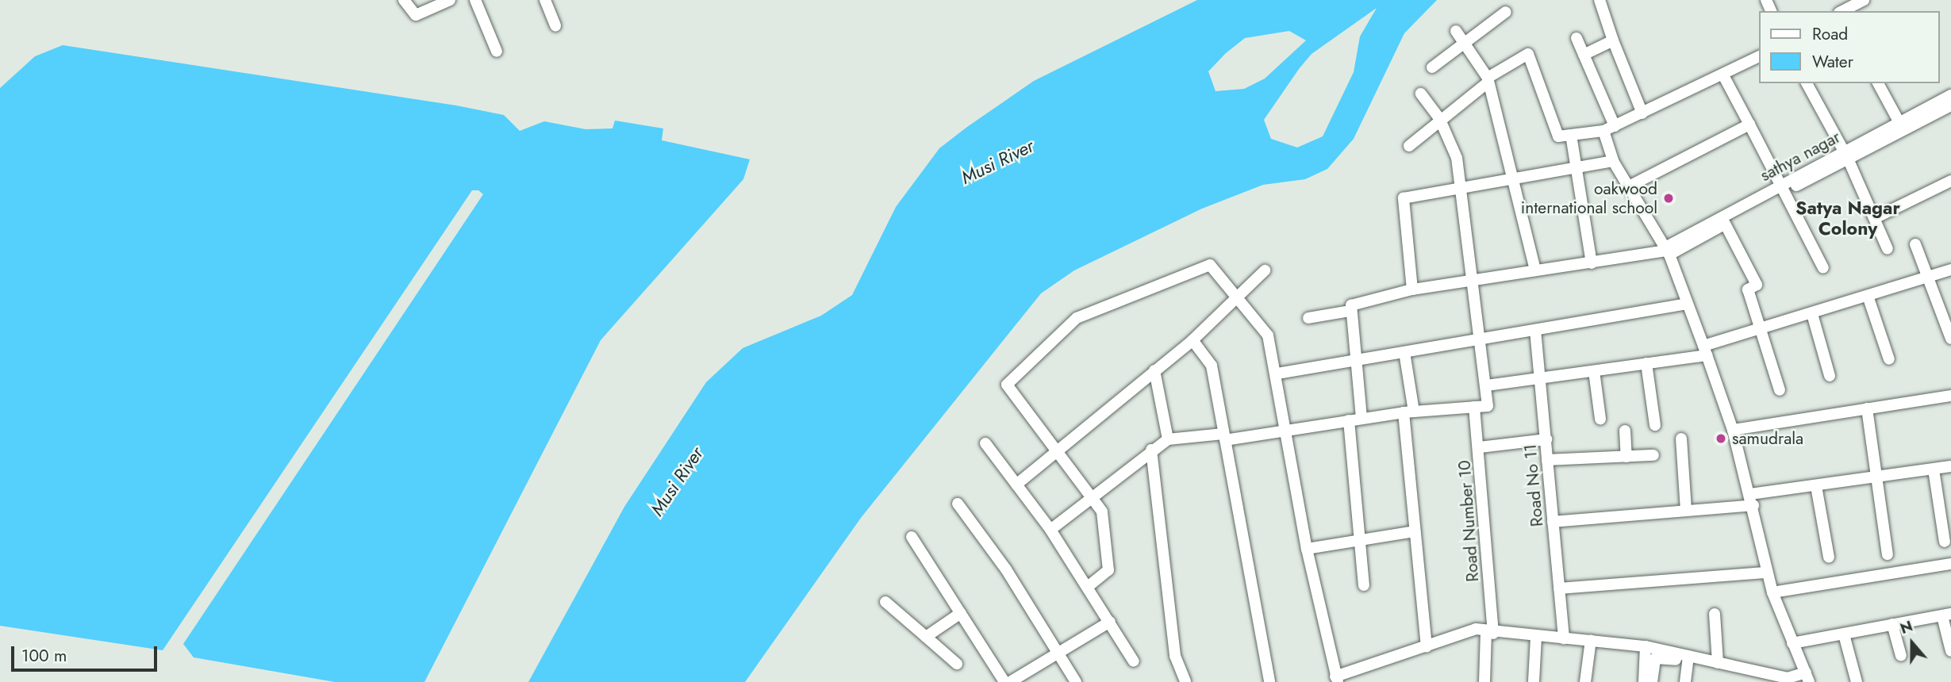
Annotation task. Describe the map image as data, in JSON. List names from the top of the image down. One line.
{"streets":{"street":["sathya nagar","Road No 11","Road Number 10"]},"districts":["Satya Nagar Colony"],"water":["Musi River"],"places":["oakwood international school","samudrala"],"legend":["Road","Water"],"scale_bar":"100 m","north":"top"}
